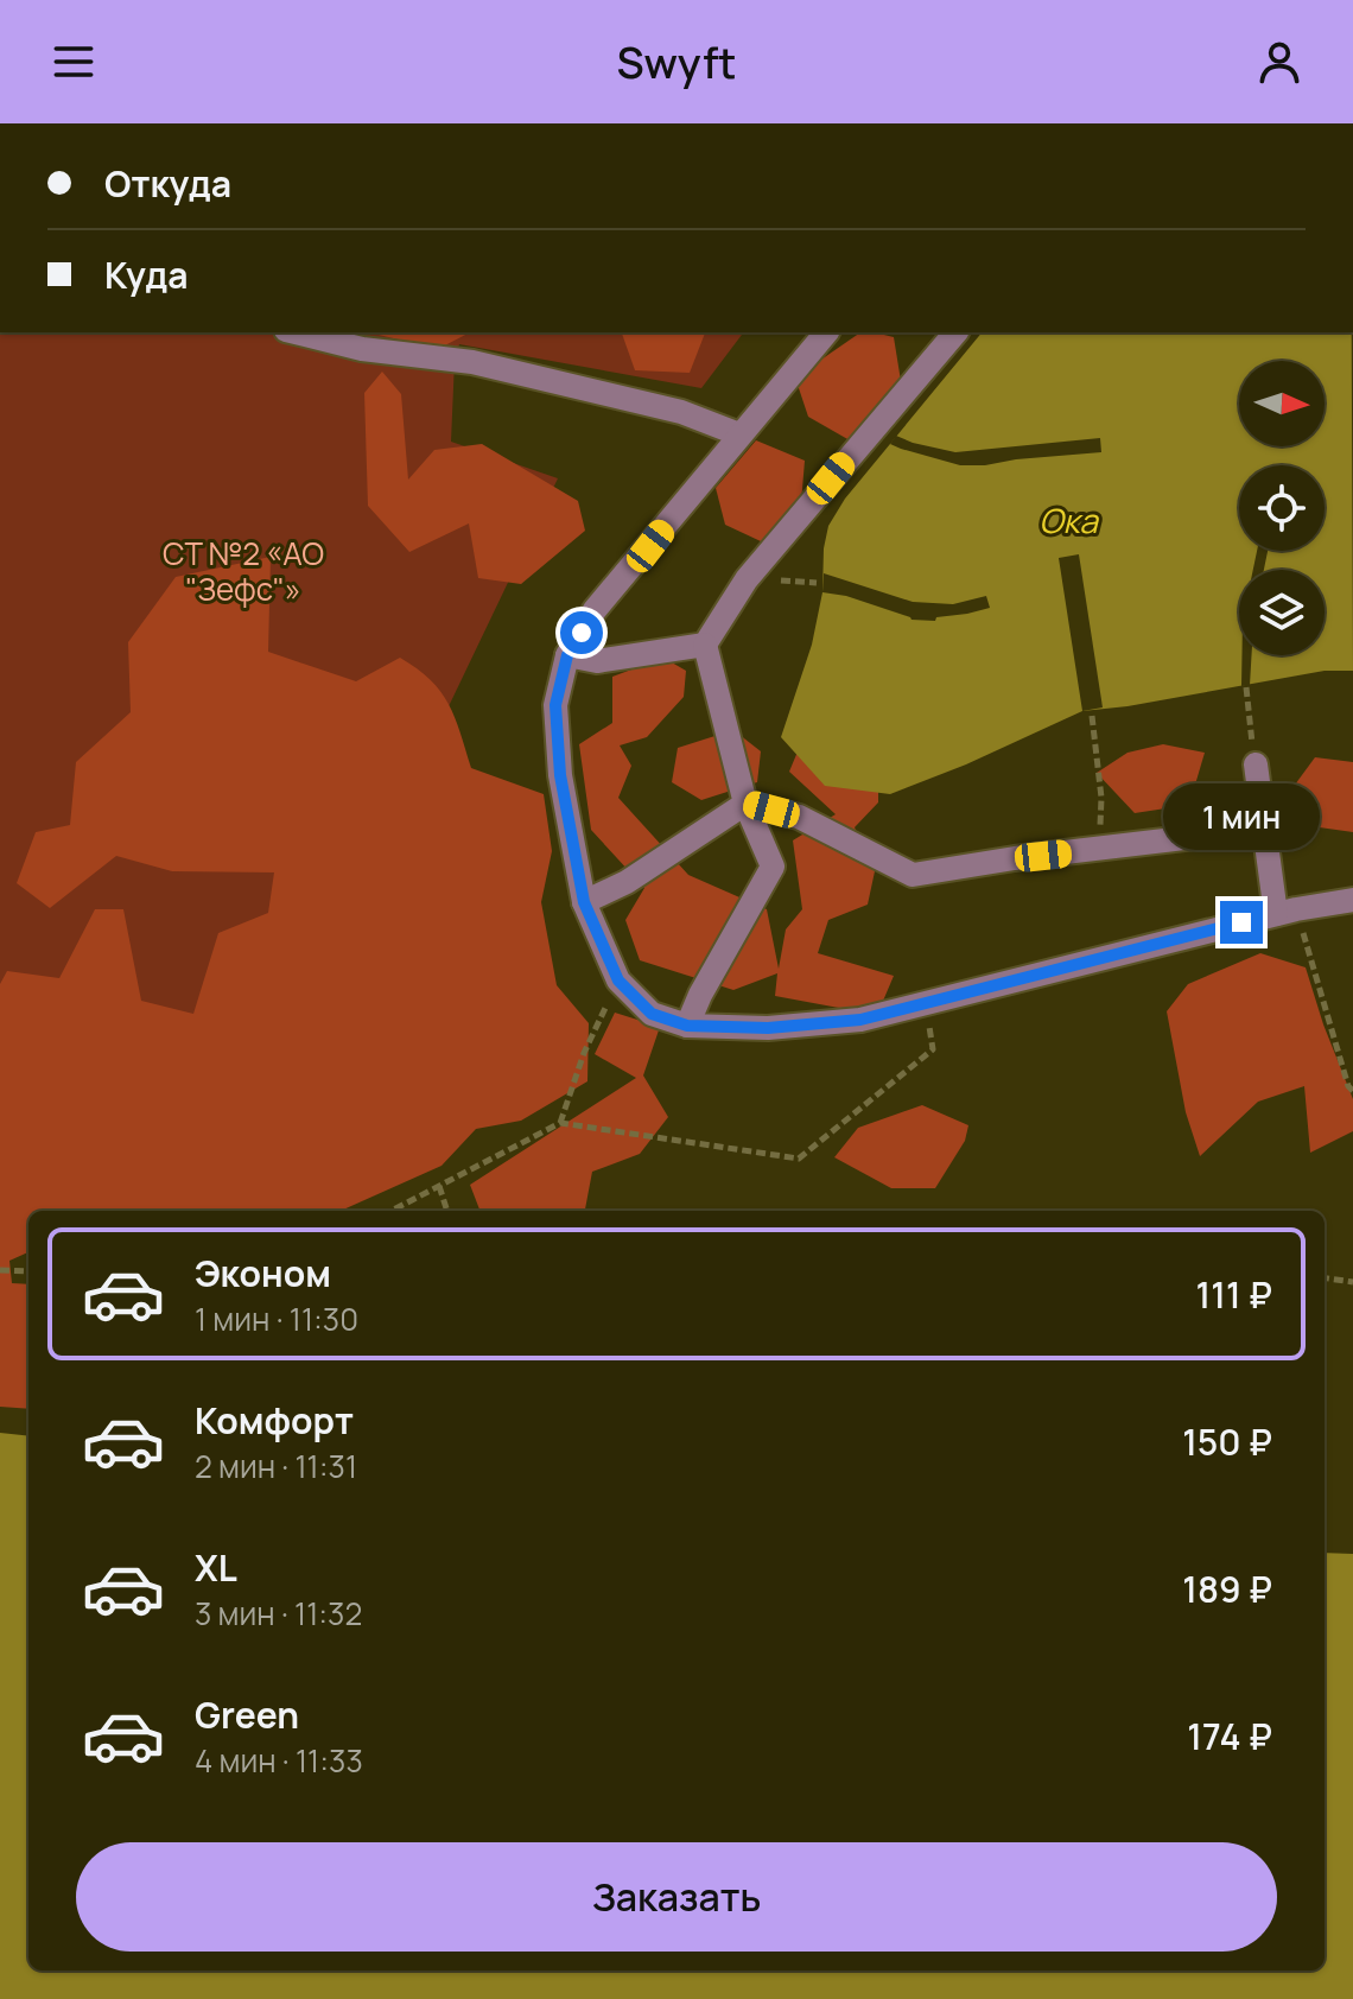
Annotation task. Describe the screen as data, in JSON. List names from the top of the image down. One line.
{"water":["Ока"],"parks":["СТ №2 «АО \"Зефс\"»"],"north":"right","page":{"header":"Swyft","banner":["Откуда","Куда"],"bubble":"1 мин","list":[{"name":"Эконом","note":"1 мин · 11:30","value":"111 ₽"},{"name":"Комфорт","note":"2 мин · 11:31","value":"150 ₽"},{"name":"XL","note":"3 мин · 11:32","value":"189 ₽"},{"name":"Green","note":"4 мин · 11:33","value":"174 ₽"}],"buttons":"Заказать"}}
